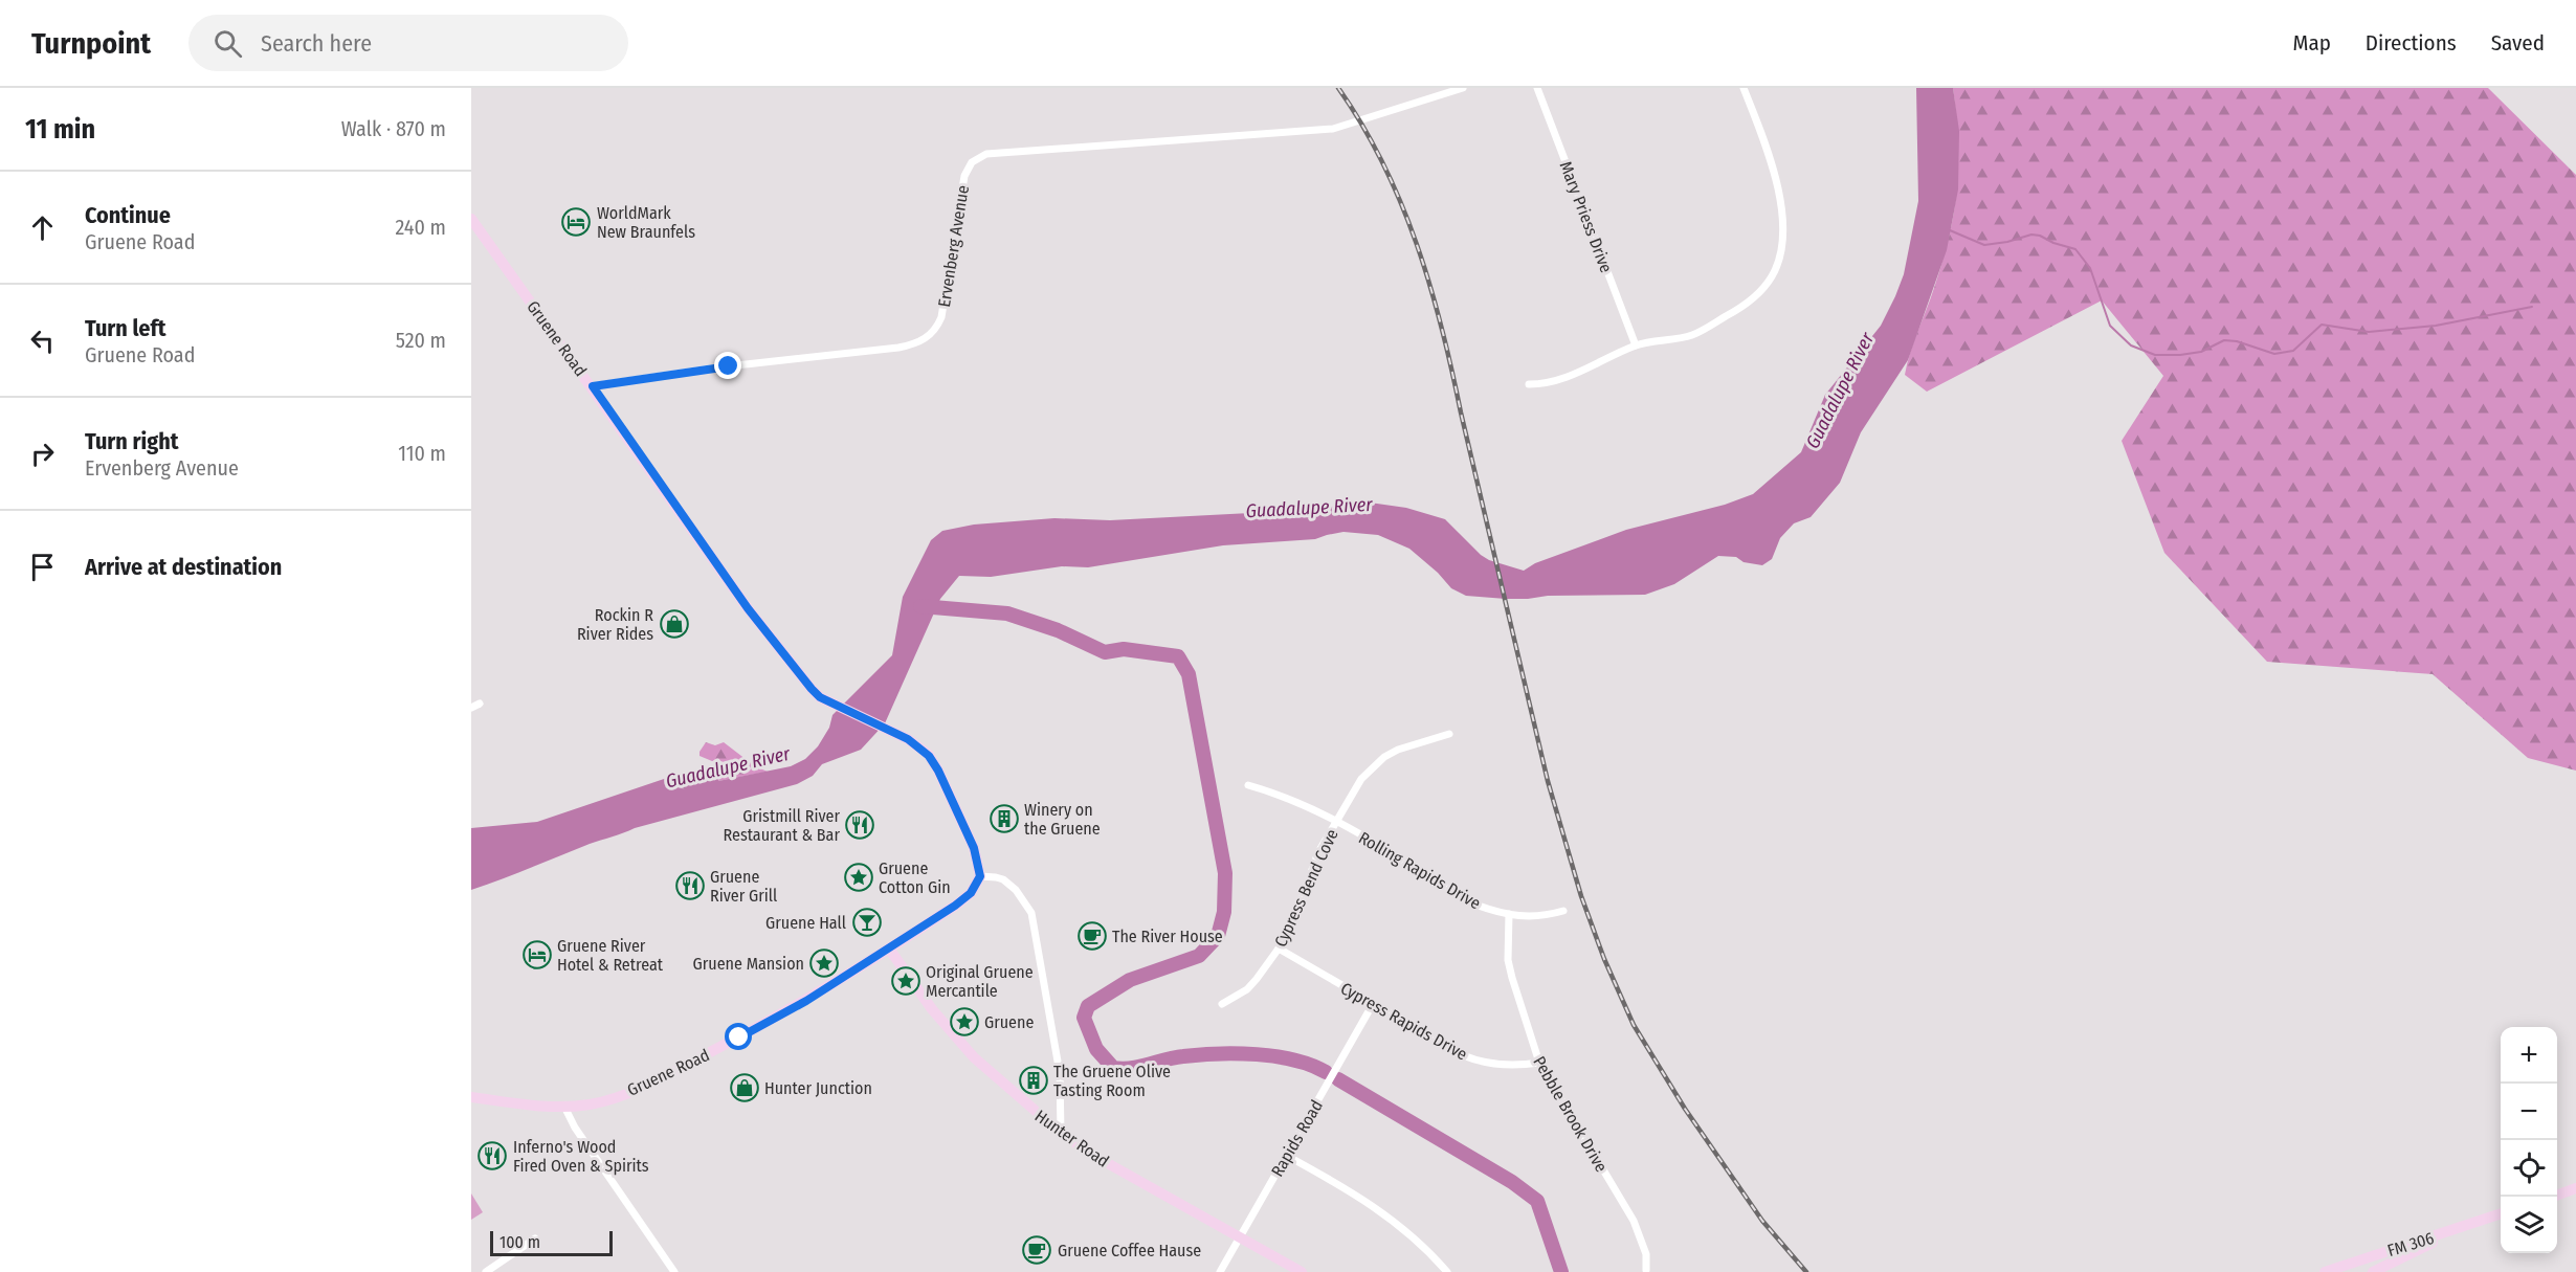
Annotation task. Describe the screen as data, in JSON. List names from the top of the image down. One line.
{"streets":{"street":["Mary Priess Drive","Ervenberg Avenue","Gruene Road","Rolling Rapids Drive","Cypress Bend Cove","Cypress Rapids Drive","Pebble Brook Drive","Hunter Road","Rapids Road","FM 306"]},"crossings":[["Ervenberg Avenue","Gruene Road"],["Gruene Road","Hunter Road"],["Rolling Rapids Drive","Cypress Bend Cove"],["Rolling Rapids Drive","Pebble Brook Drive"],["Cypress Bend Cove","Cypress Rapids Drive"],["Cypress Rapids Drive","Pebble Brook Drive"],["Cypress Rapids Drive","Rapids Road"],["Hunter Road","Rapids Road"]],"water":["Guadalupe River"],"places":{"hotel":["WorldMark New Braunfels","Gruene River Hotel & Retreat"],"shop":["Rockin R River Rides","Hunter Junction"],"building":["Winery on the Gruene","The Gruene Olive Tasting Room"],"restaurant":["Gristmill River Restaurant & Bar","Gruene River Grill","Inferno's Wood Fired Oven & Spirits"],"place":["Gruene Cotton Gin","Gruene Mansion","Original Gruene Mercantile","Gruene"],"bar":["Gruene Hall"],"cafe":["The River House","Gruene Coffee Hause"]},"scale_bar":"100 m","page":{"header":"Turnpoint","search":"Search here","nav":["Map","Directions","Saved"],"heading":["11 min","Walk · 870 m"],"list":[["Continue","Gruene Road","240 m"],["Turn left","Gruene Road","520 m"],["Turn right","Ervenberg Avenue","110 m"],"Arrive at destination"],"map_buttons":["+","−"],"scale":"100 m"}}
